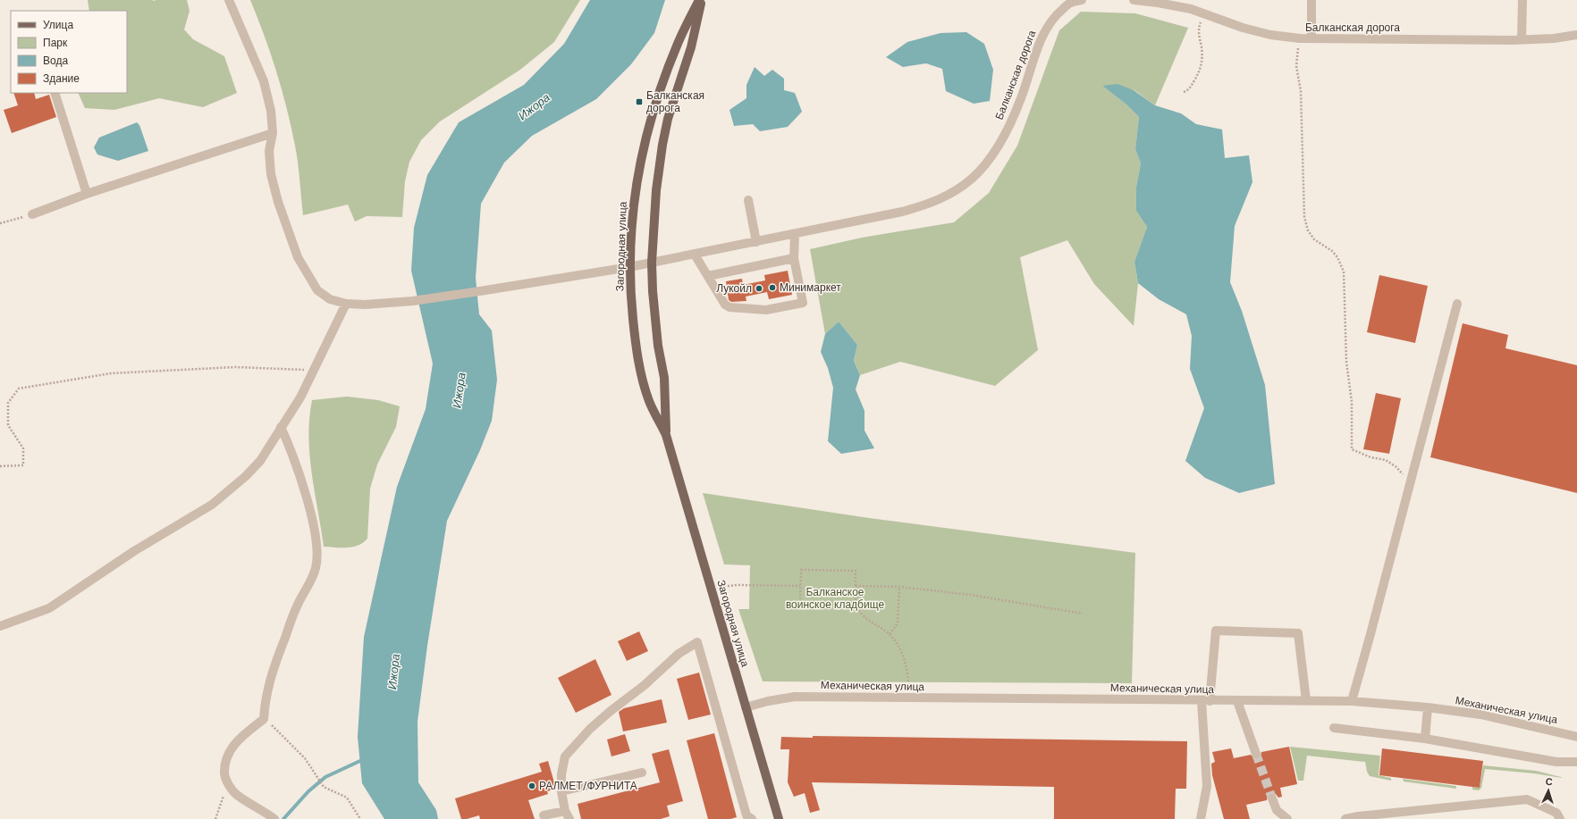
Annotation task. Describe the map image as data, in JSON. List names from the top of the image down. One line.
{"streets":{"main road":["Загородная улица"],"street":["Балканская дорога","Механическая улица"]},"crossings":[["Балканская дорога","Загородная улица"],["Загородная улица","Механическая улица"]],"water":["Ижора"],"parks":["Балканское воинское кладбище"],"places":{"transit":["Балканская дорога"],"other":["Минимаркет","Лукойл","РАЛМЕТ/ФУРНИТА"]},"legend":["Улица","Парк","Вода","Здание"],"north":"top"}
